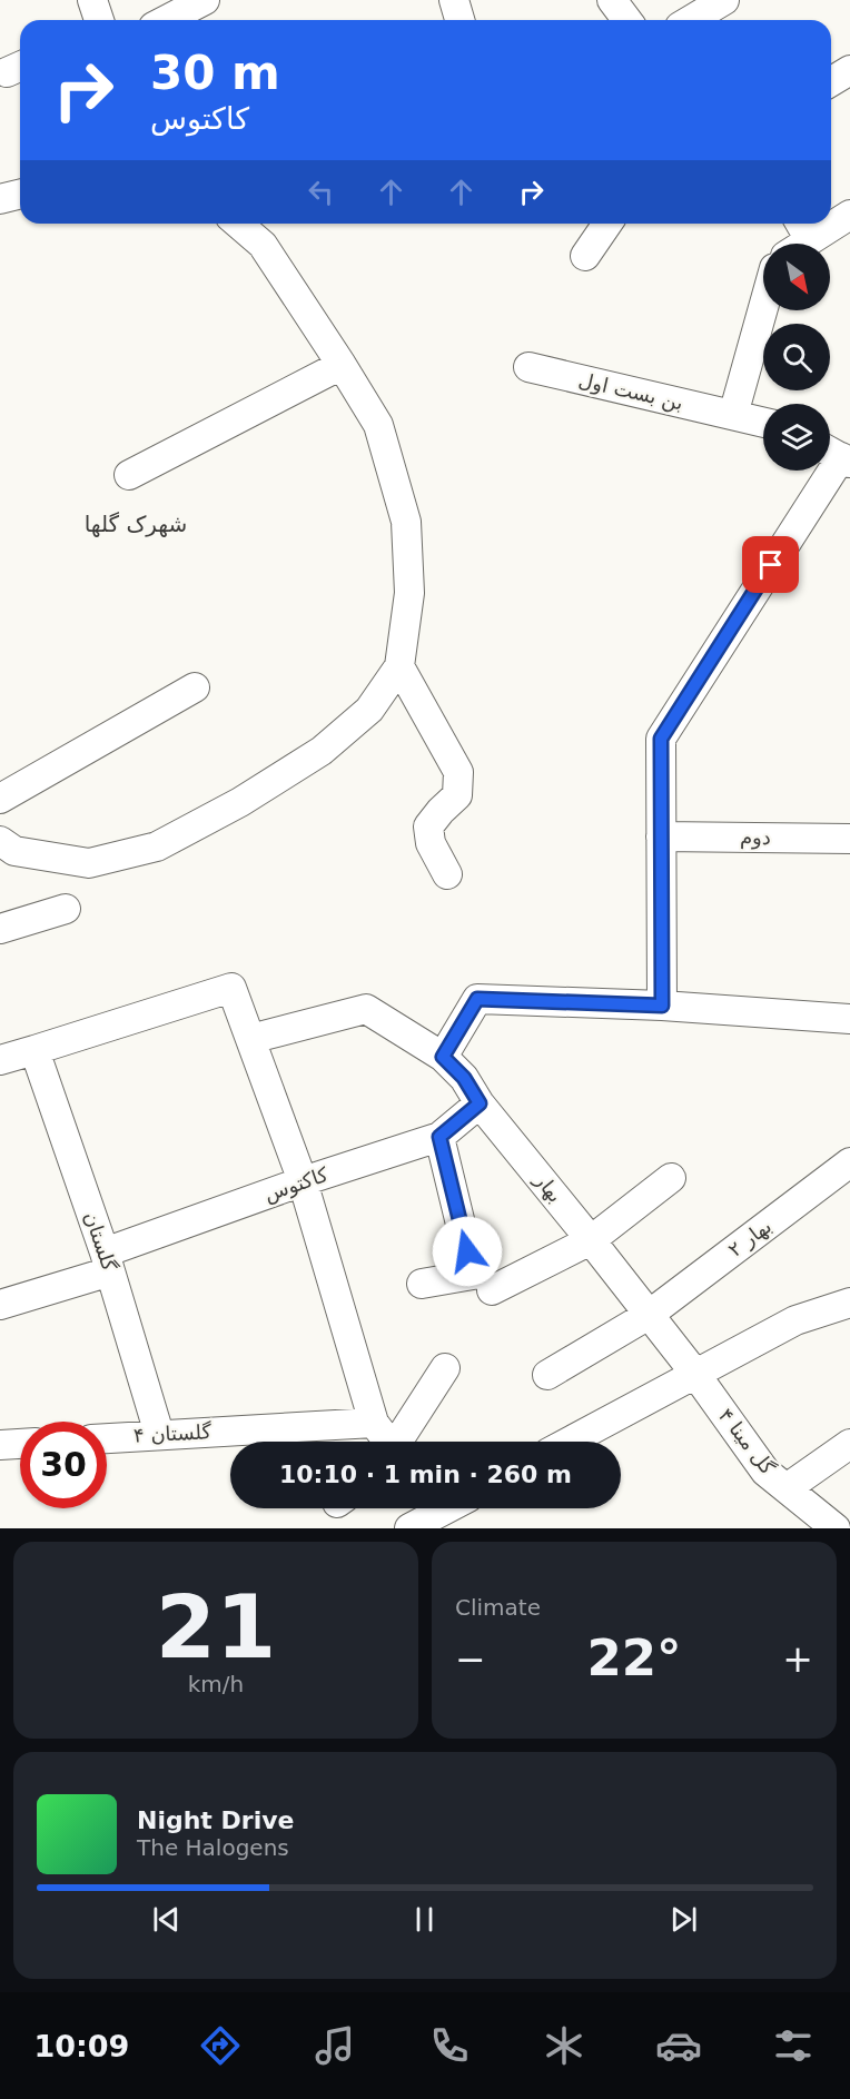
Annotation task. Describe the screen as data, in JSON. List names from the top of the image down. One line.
{"streets":{"street":["بن بست اول","دوم","کاکتوس","بهار","بهار ۲","گلستان","گلستان ۴","گل مینا ۴"]},"crossings":[["کاکتوس","بهار"],["کاکتوس","گلستان"],["بهار","بهار ۲"],["بهار","گل مینا ۴"],["گلستان","گلستان ۴"]],"districts":["شهرک گلها"],"north":"bottom right","page":{"turn":["30 m","کاکتوس"],"limit":"30","trip":"10:10 · 1 min · 260 m","tile":[["21","km/h"],"Climate"],"heat":["−","22°","+"],"song":["Night Drive","The Halogens"],"tabs":"10:09"}}
